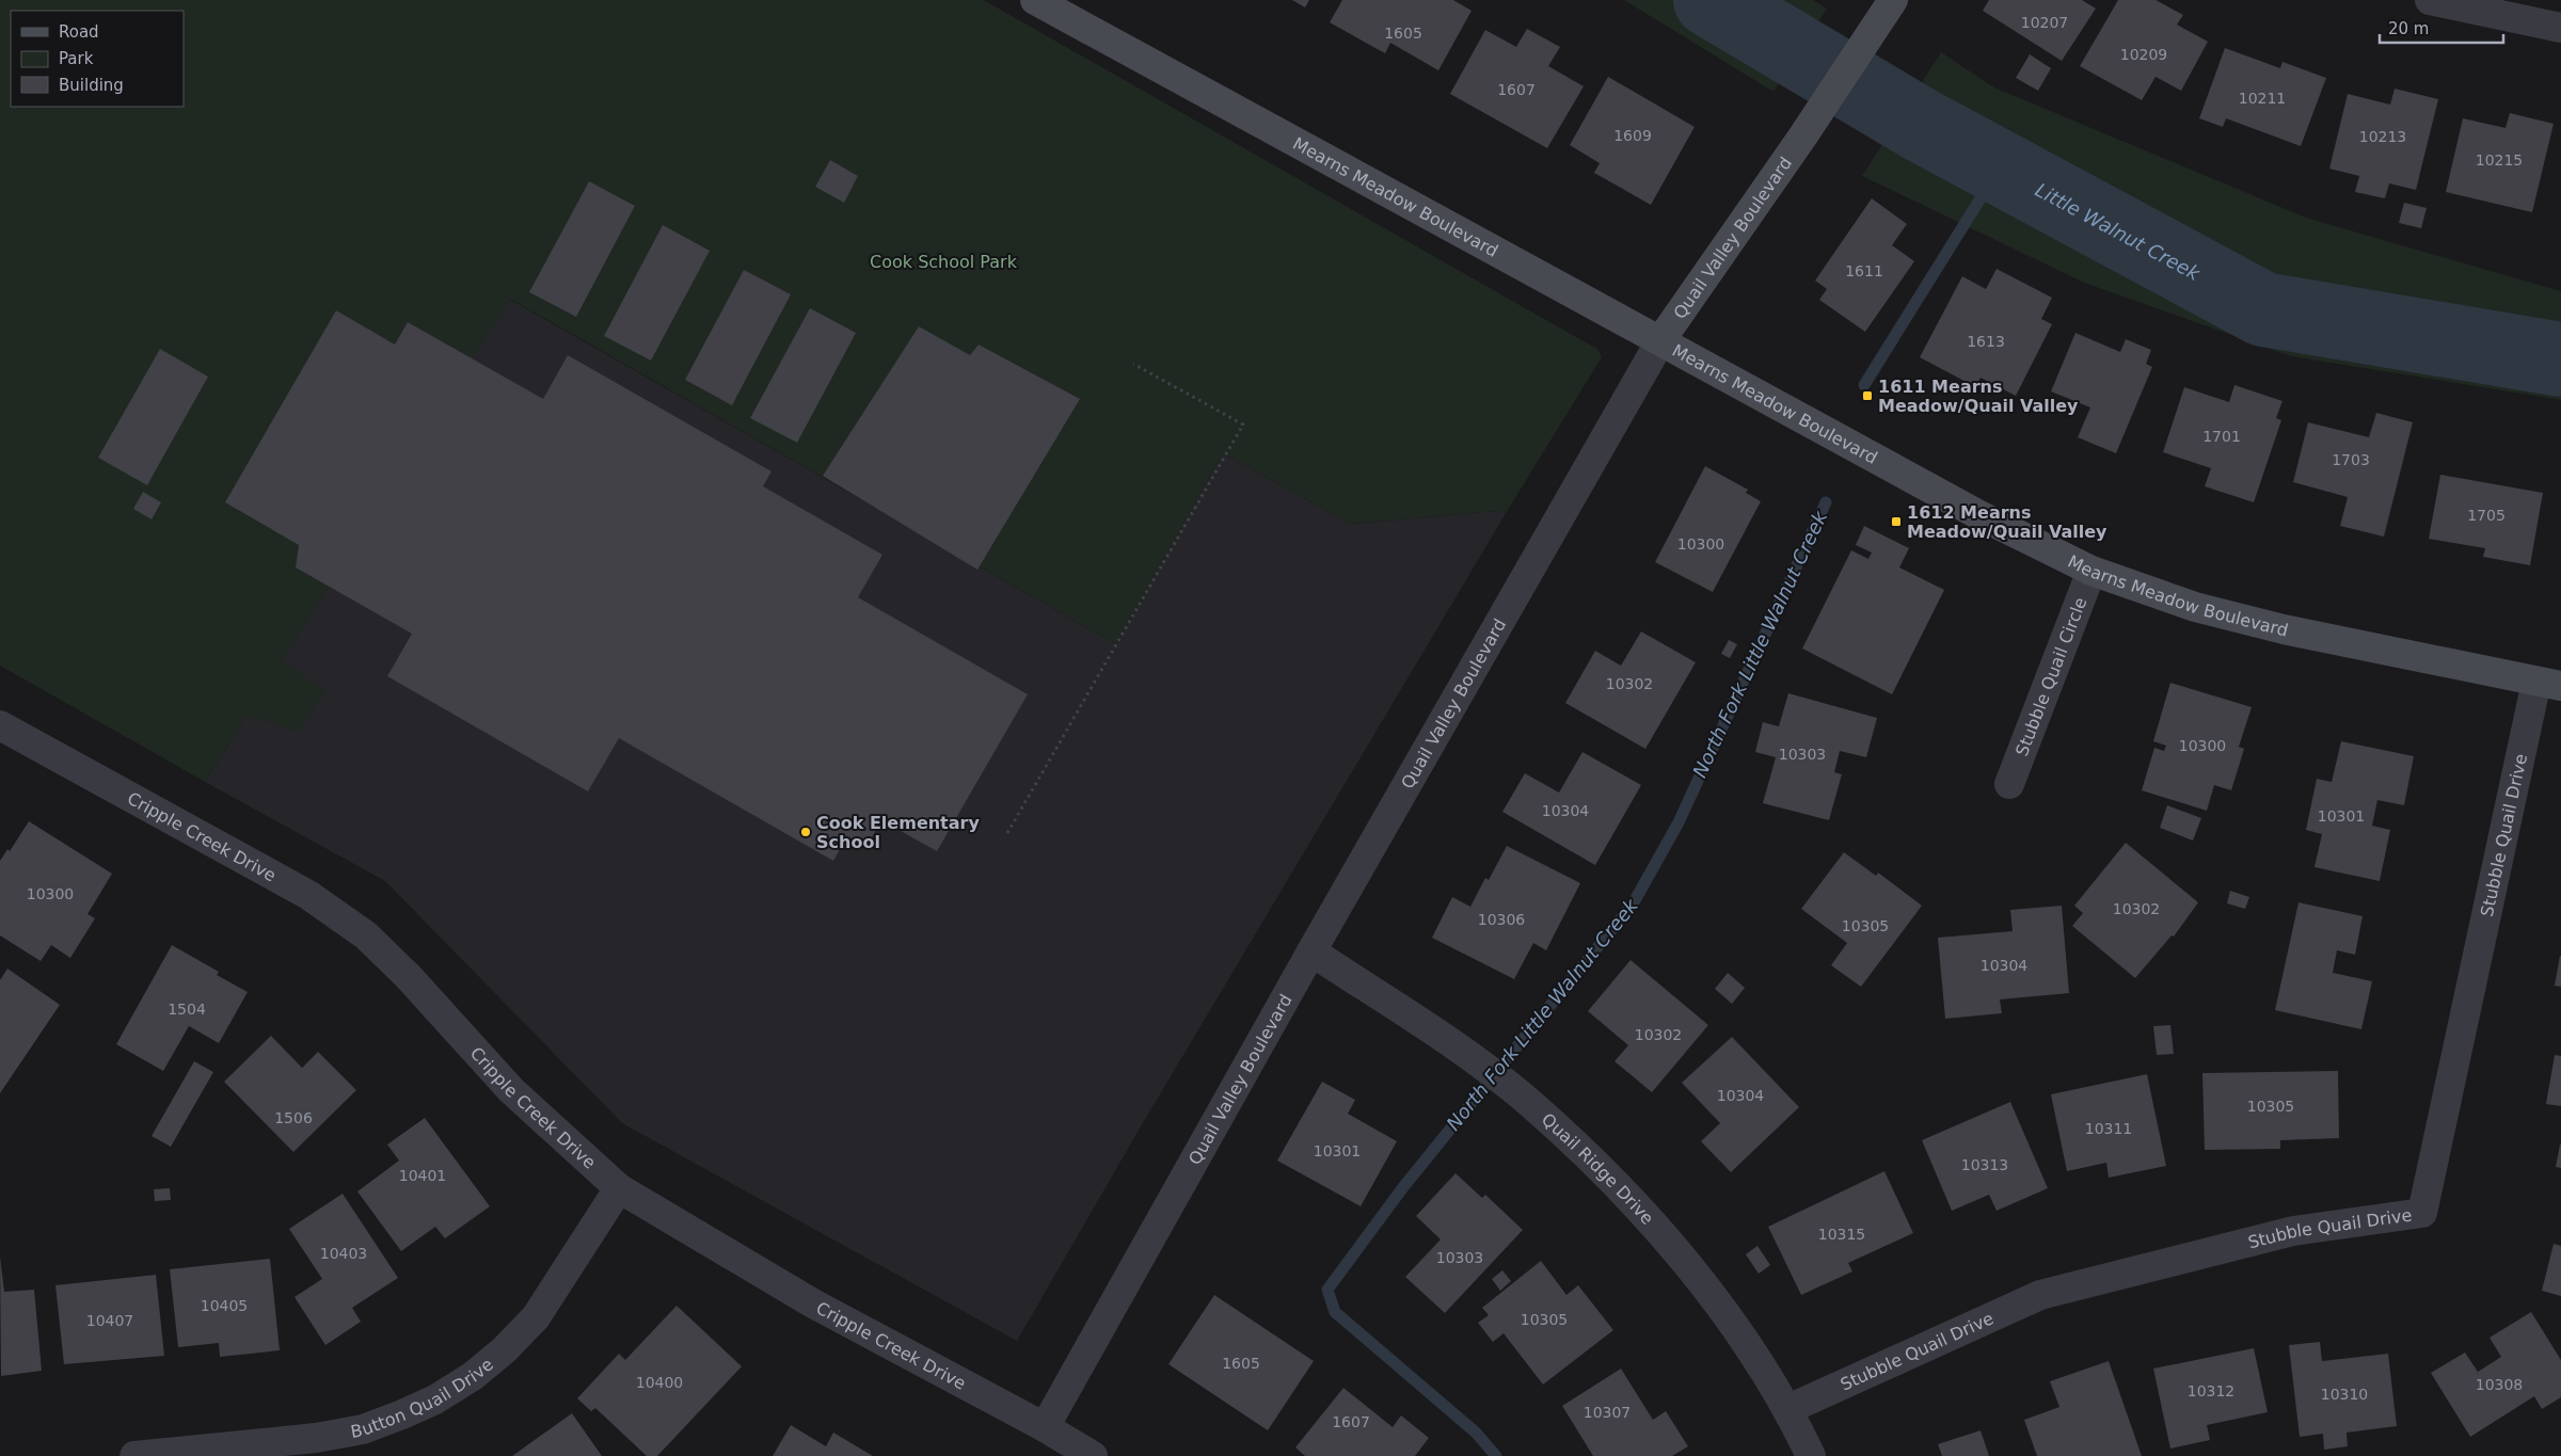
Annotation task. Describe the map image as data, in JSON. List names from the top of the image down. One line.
{"streets":{"street":["Mearns Meadow Boulevard","Quail Valley Boulevard","Stubble Quail Circle","Stubble Quail Drive","Cripple Creek Drive","Quail Ridge Drive","Button Quail Drive"]},"crossings":[["Mearns Meadow Boulevard","Quail Valley Boulevard"],["Mearns Meadow Boulevard","Stubble Quail Circle"],["Mearns Meadow Boulevard","Stubble Quail Drive"],["Quail Valley Boulevard","Cripple Creek Drive"],["Quail Valley Boulevard","Quail Ridge Drive"],["Stubble Quail Drive","Quail Ridge Drive"],["Cripple Creek Drive","Button Quail Drive"]],"water":["Little Walnut Creek","North Fork Little Walnut Creek"],"parks":["Cook School Park"],"places":{"transit":["1611 Mearns Meadow/Quail Valley","1612 Mearns Meadow/Quail Valley"],"other":["Cook Elementary School"]},"house_numbers":["10207","1605","10209","1607","10211","1609","10213","10215","1611","1613","1701","1703","1705","10300","10302","10300","10303","10304","10301","10300","10302","10306","10305","10304","1504","10302","10304","10305","1506","10311","10301","10313","10401","10315","10403","10303","10405","10305","10407","1605","10400","10308","10312","10310","10307","1607"],"legend":["Road","Park","Building"],"scale_bar":"20 m"}
